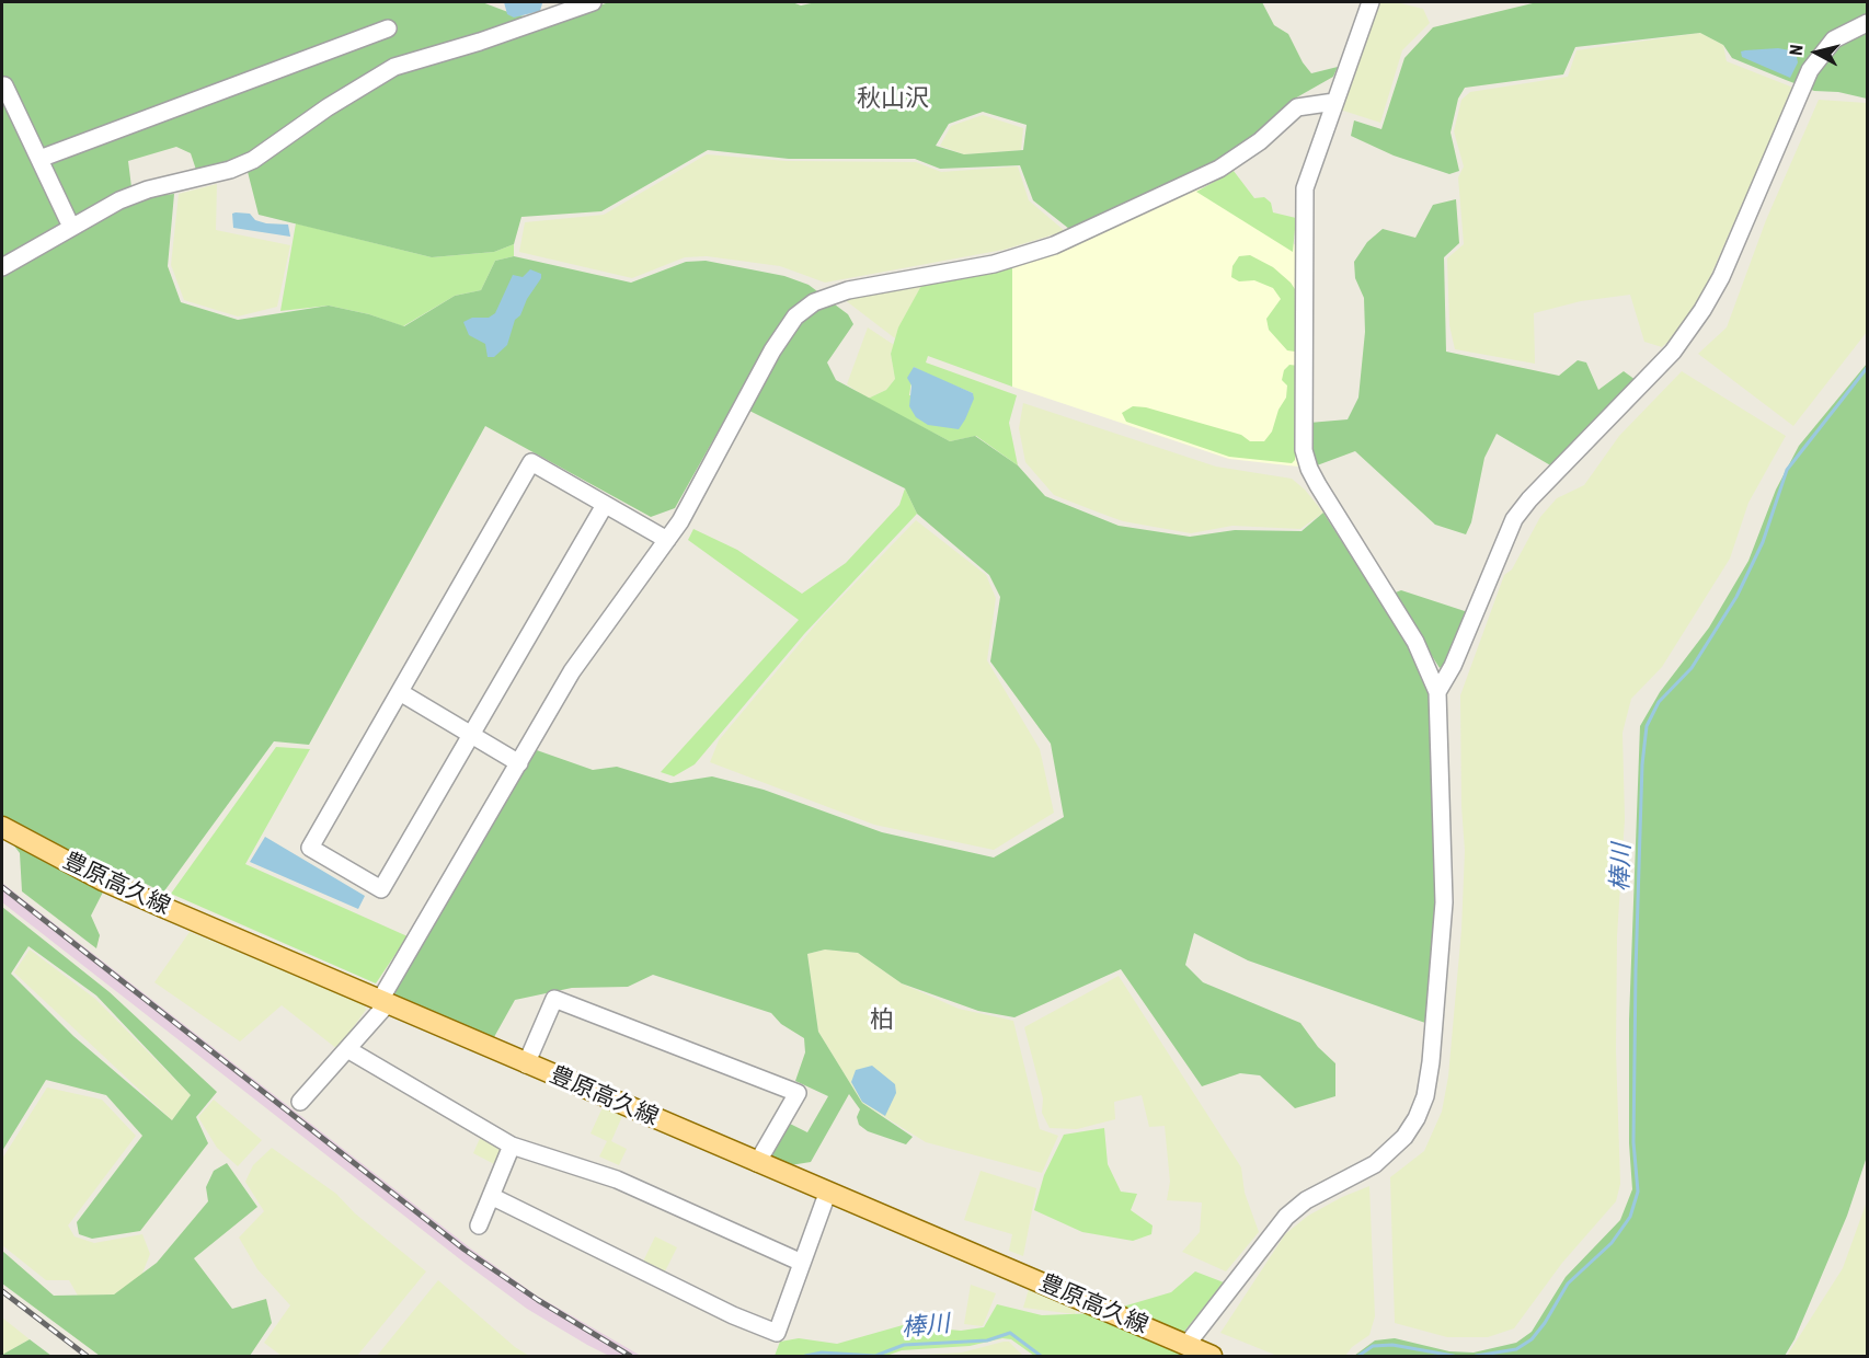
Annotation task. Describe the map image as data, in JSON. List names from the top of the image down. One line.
{"streets":{"main road":["豊原高久線"]},"districts":["秋山沢","柏"],"water":["棒川"],"north":"left"}
